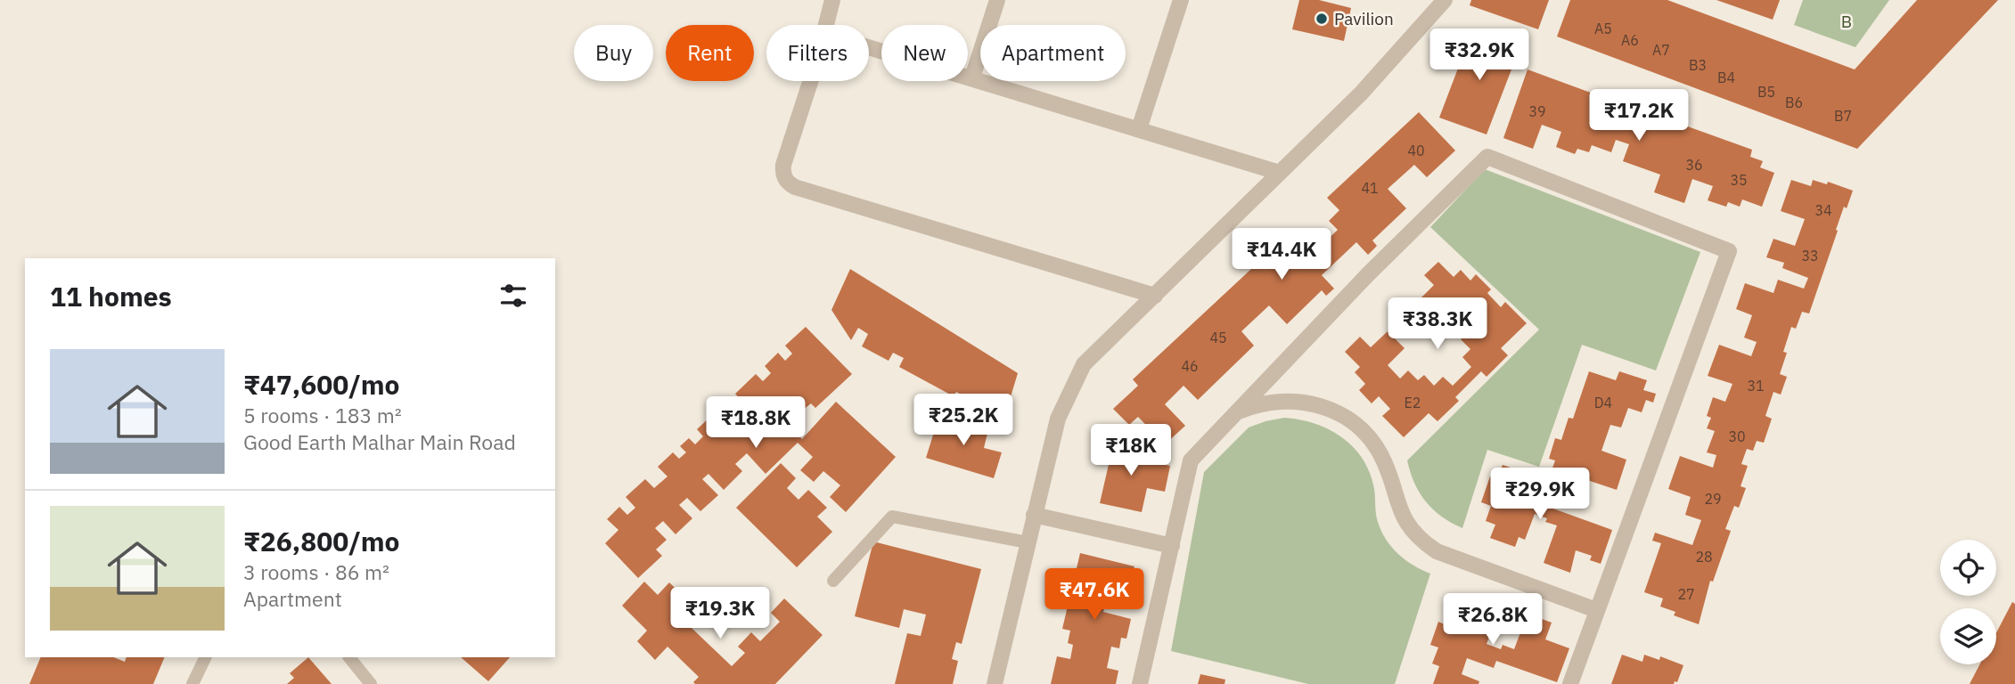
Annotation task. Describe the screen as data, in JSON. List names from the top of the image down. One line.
{"parks":["B"],"places":["Pavilion"],"house_numbers":["A5","A6","A7","B3","B4","B5","B6","39","B7","40","36","35","41","34","33","45","46","31","E2","D4","30","29","28","27"],"page":{"chip":["Buy","Rent","Filters","New","Apartment"],"price":["₹32.9K","₹17.2K","₹14.4K","₹38.3K","₹25.2K","₹18.8K","₹18K","₹29.9K","₹47.6K","₹19.3K","₹26.8K"],"heading":"11 homes","list":[{"name":"₹47,600/mo","note":"5 rooms · 183 m² · Good Earth Malhar Main Road"},{"name":"₹26,800/mo","note":"3 rooms · 86 m² · Apartment"}]}}
